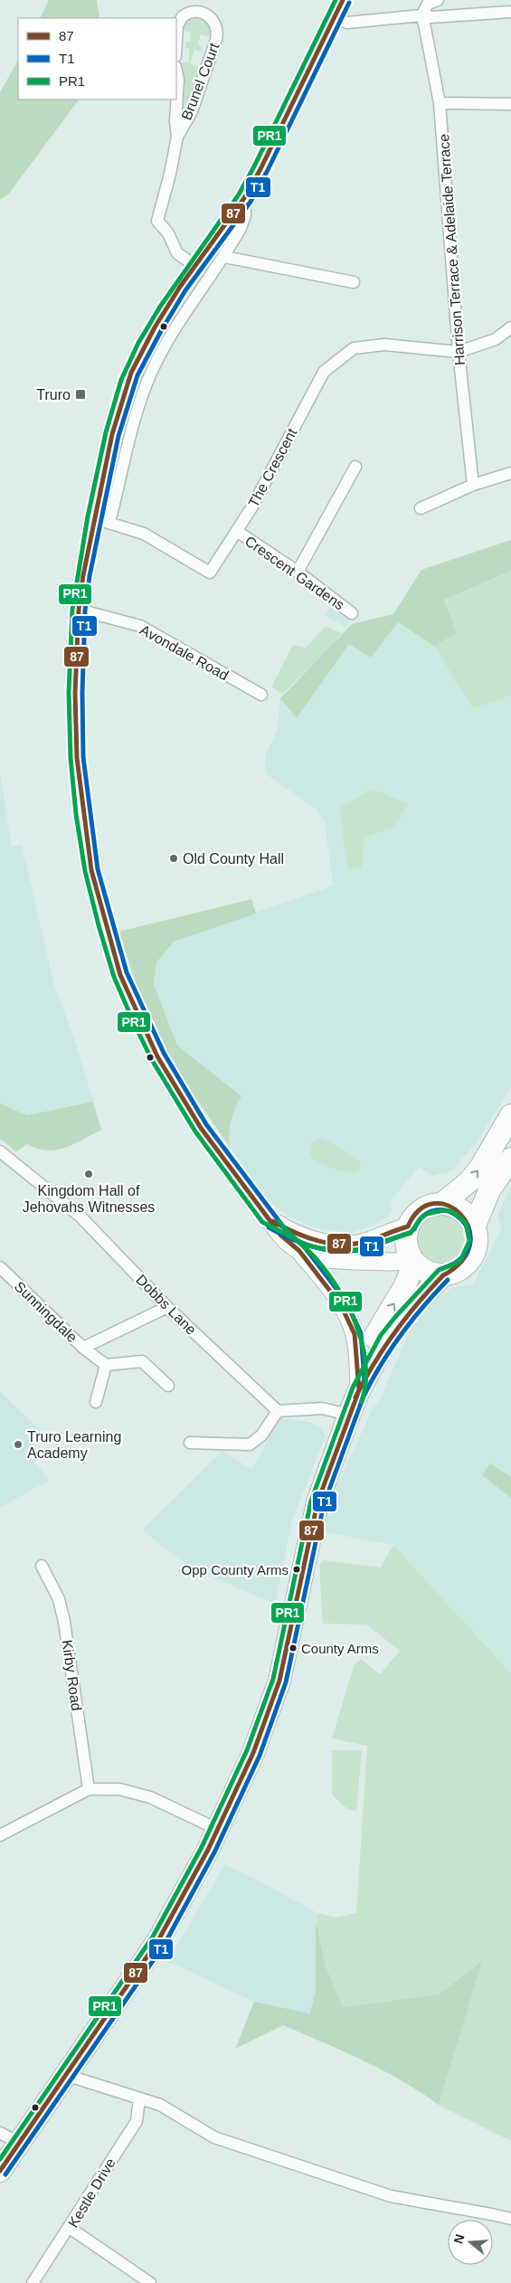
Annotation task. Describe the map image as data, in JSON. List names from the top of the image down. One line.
{"streets":{"street":["Brunel Court","Harrison Terrace & Adelaide Terrace","The Crescent","Crescent Gardens","Avondale Road","Dobbs Lane","Sunningdale","Kirby Road","Kestle Drive"]},"crossings":[["Harrison Terrace & Adelaide Terrace","The Crescent"],["The Crescent","Crescent Gardens"],["Dobbs Lane","Sunningdale"]],"places":{"transit":["Truro"],"other":["Old County Hall","Kingdom Hall of Jehovahs Witnesses","Truro Learning Academy","Opp County Arms","County Arms"]},"lines":["transit line 87","transit line PR1","transit line T1"],"legend":["87","T1","PR1"],"north":"left"}
